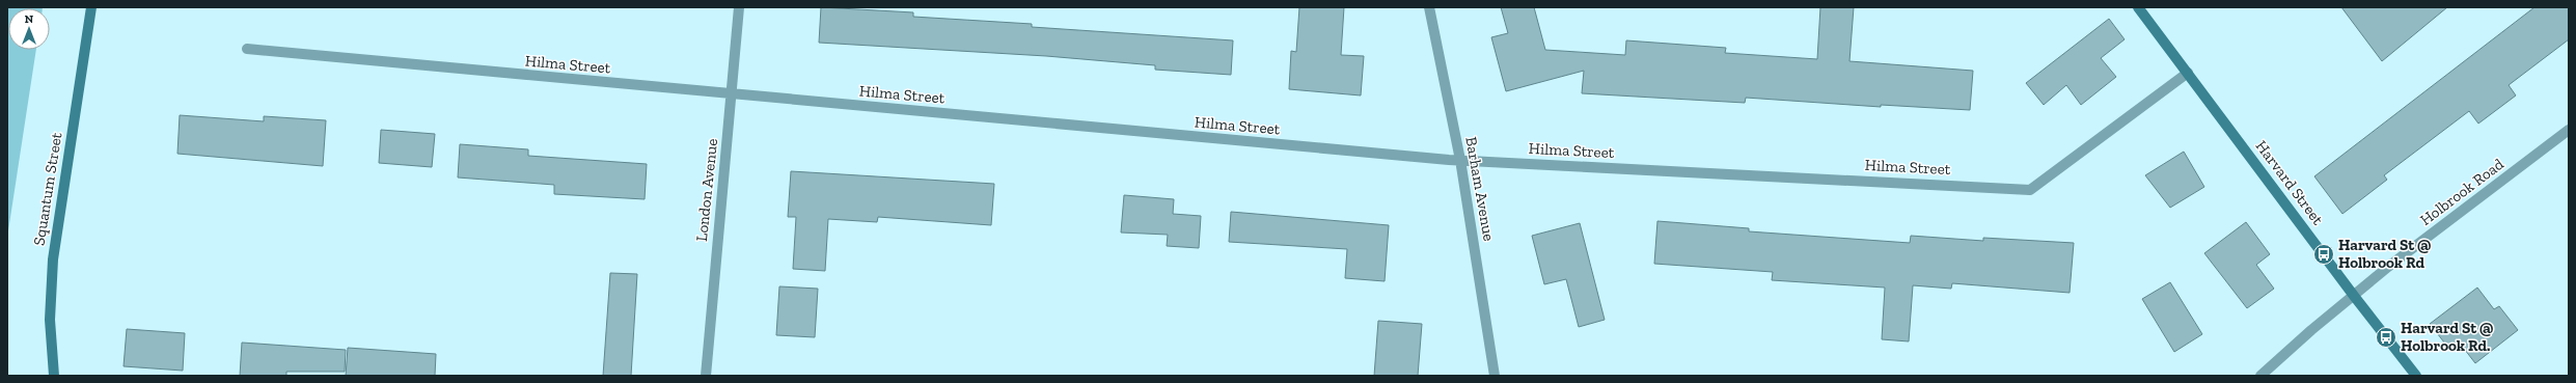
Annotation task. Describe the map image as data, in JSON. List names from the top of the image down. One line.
{"streets":{"street":["Hilma Street","Harvard Street","Squantum Street","Barham Avenue","London Avenue","Holbrook Road"]},"crossings":[["Hilma Street","Harvard Street"],["Hilma Street","Barham Avenue"],["Hilma Street","London Avenue"],["Harvard Street","Holbrook Road"]],"places":{"bus stop":["Harvard St @ Holbrook Rd","Harvard St @ Holbrook Rd."]},"north":"top"}
